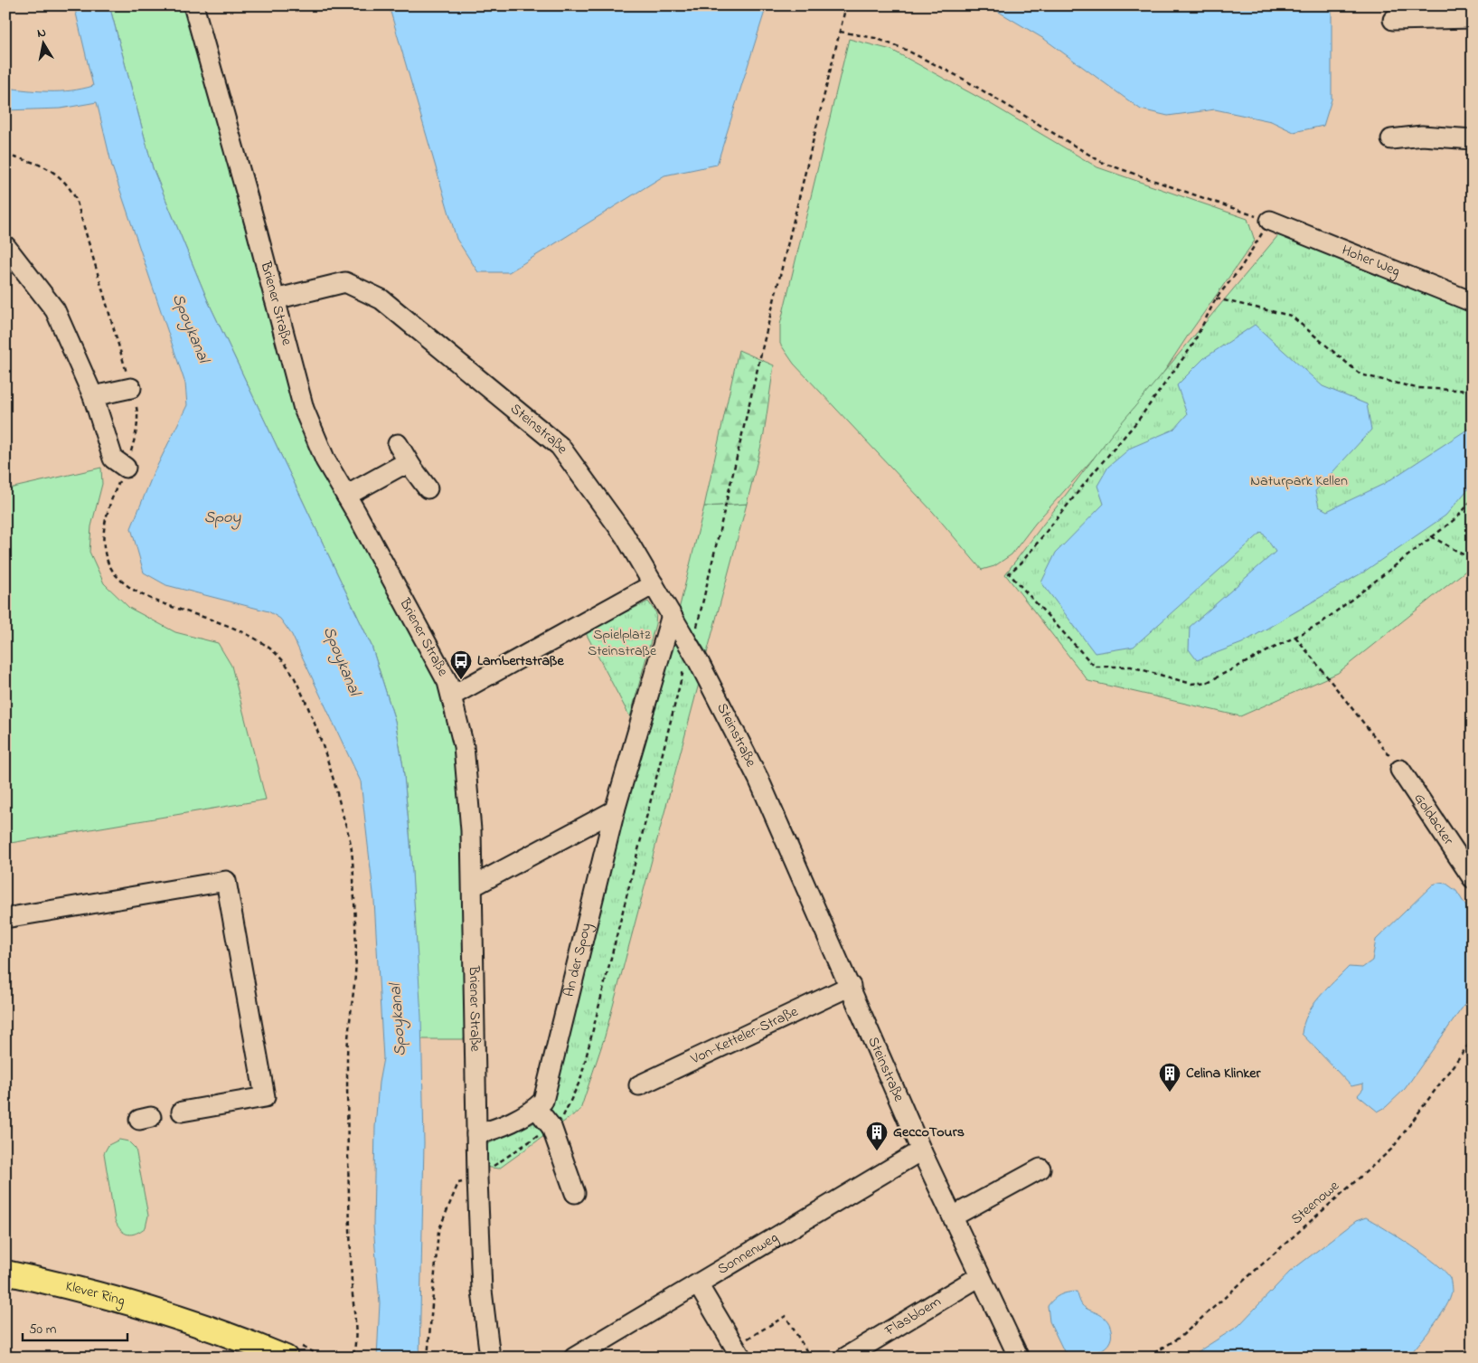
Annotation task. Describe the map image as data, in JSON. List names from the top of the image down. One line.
{"streets":{"main road":["Klever Ring"],"street":["Hoher Weg","Briener Straße","Steinstraße","Goldacker","An der Spoy","Von-Ketteler-Straße","Sonnenweg","Flasbloem"],"path":["Steenowe"]},"crossings":[["Briener Straße","Steinstraße"],["Steinstraße","An der Spoy"],["Steinstraße","Von-Ketteler-Straße"],["Steinstraße","Sonnenweg"],["Steinstraße","Flasbloem"]],"water":["Spoykanal","Spoy"],"parks":["Naturpark Kellen","Spielplatz Steinstraße"],"places":{"bus stop":["Lambertstraße"],"building":["Celina Klinker","GeccoTours"]},"scale_bar":"50 m","north":"top"}
